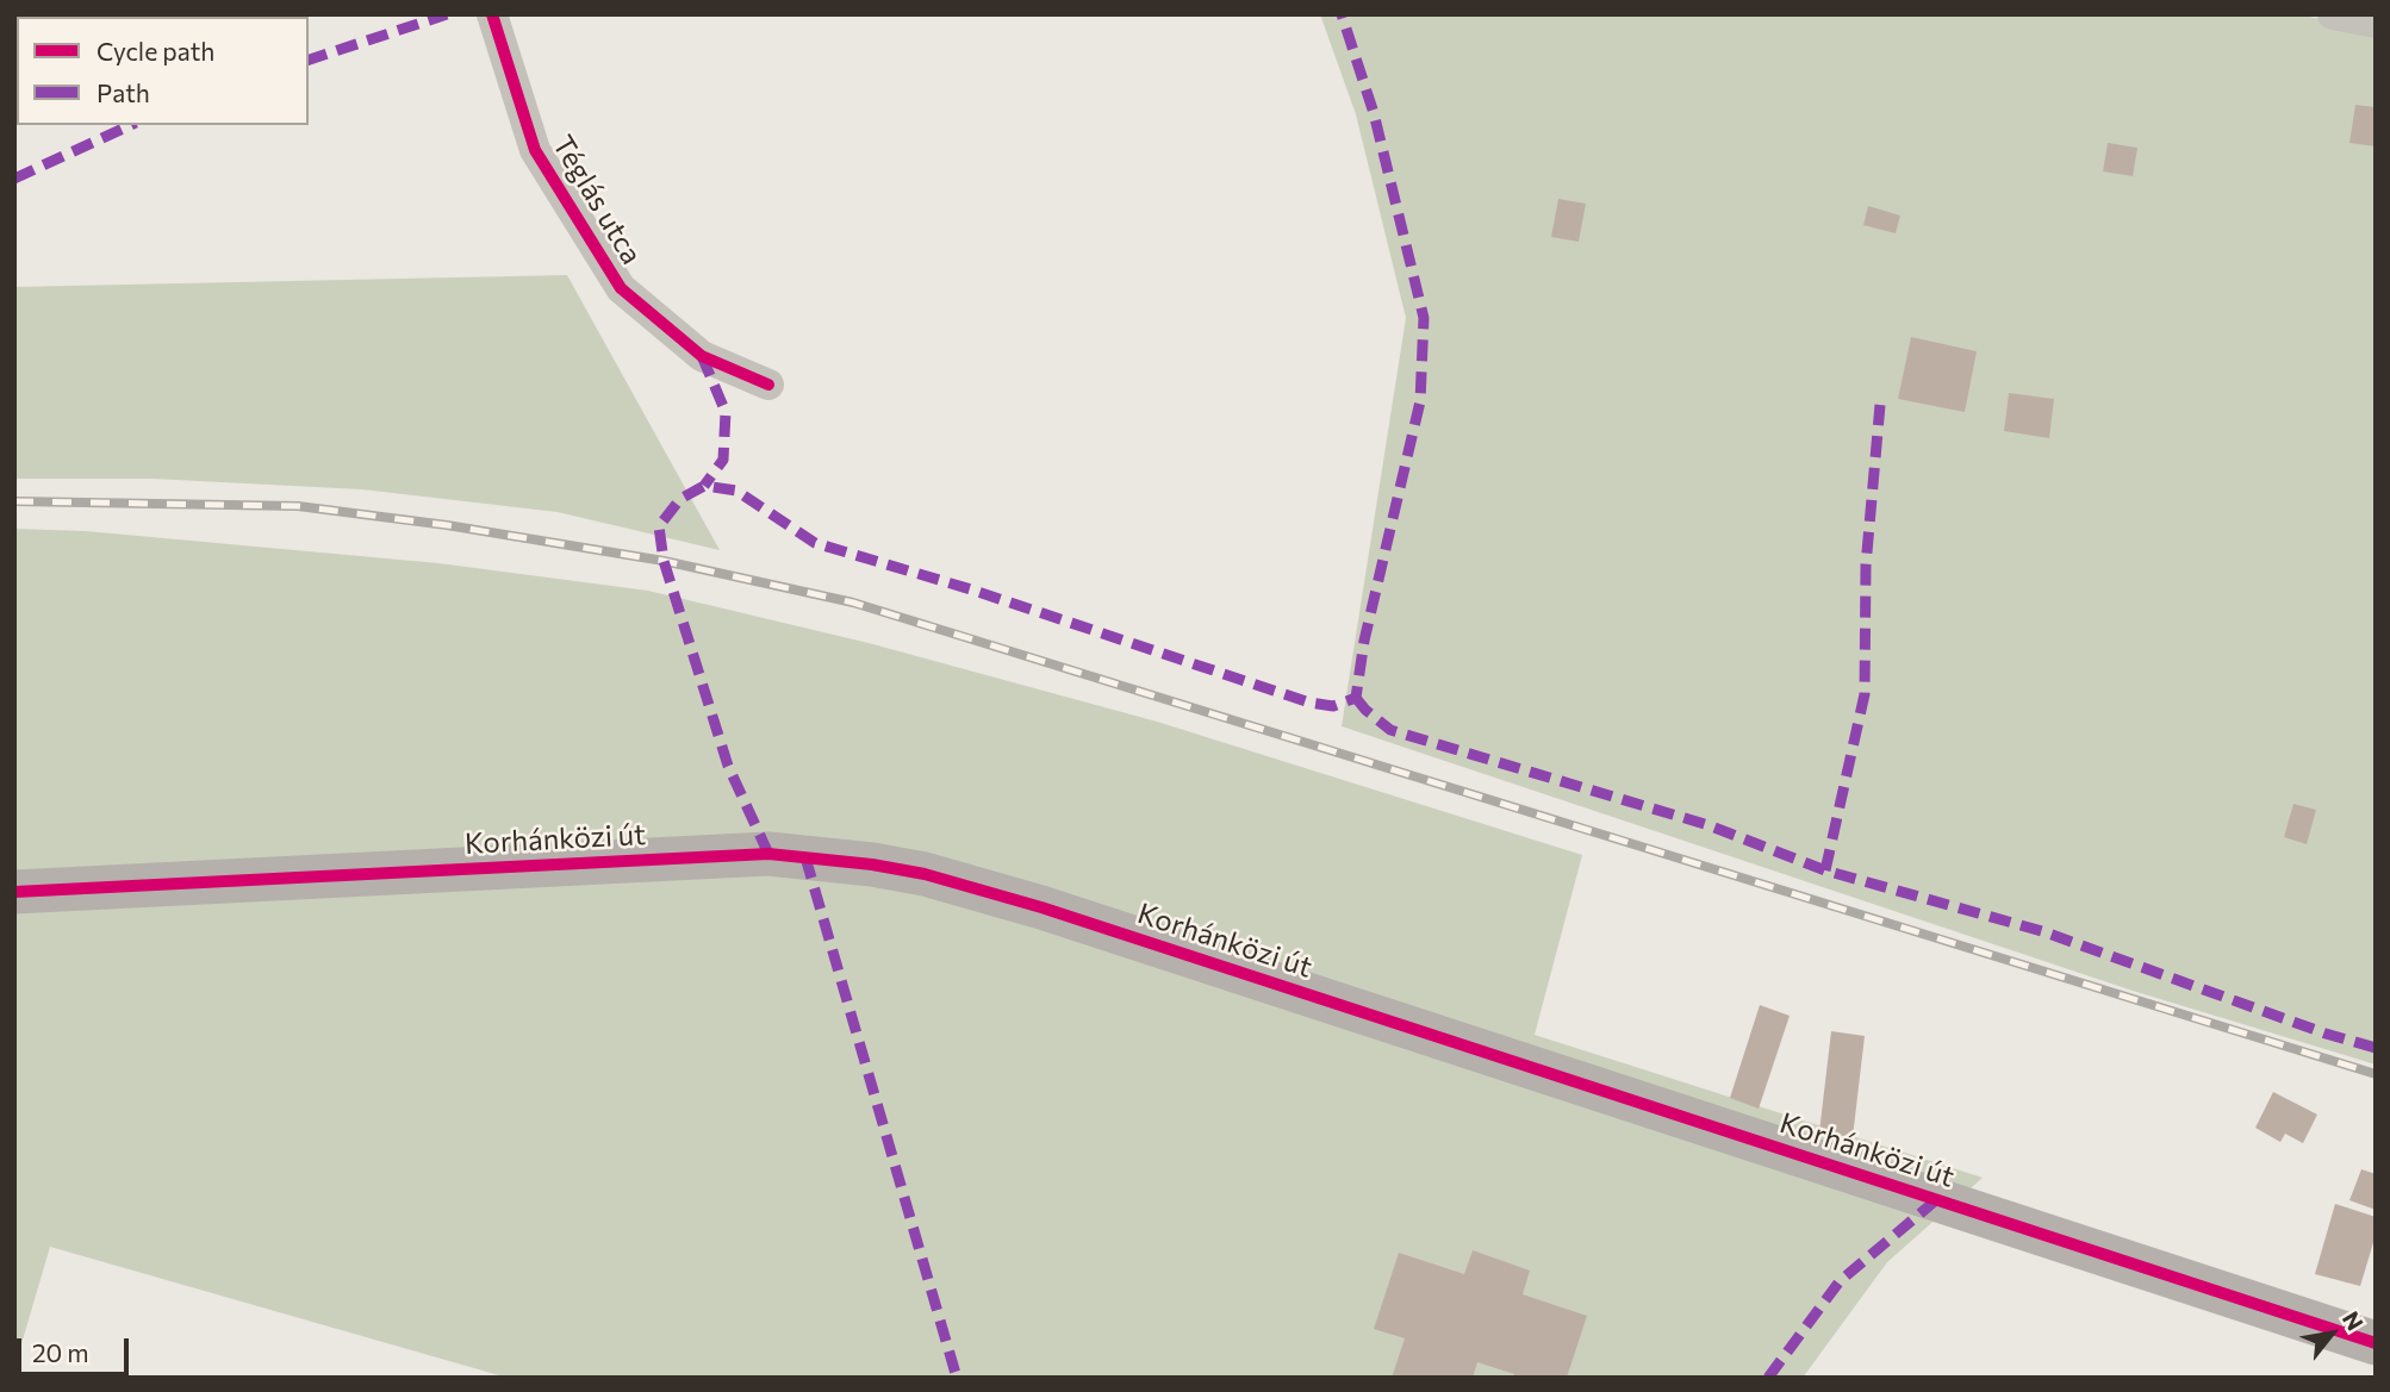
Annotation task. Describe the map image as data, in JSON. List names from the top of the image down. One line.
{"streets":{"street":["Téglás utca","Korhánközi út"]},"legend":["Cycle path","Path"],"scale_bar":"20 m","north":"top right"}
